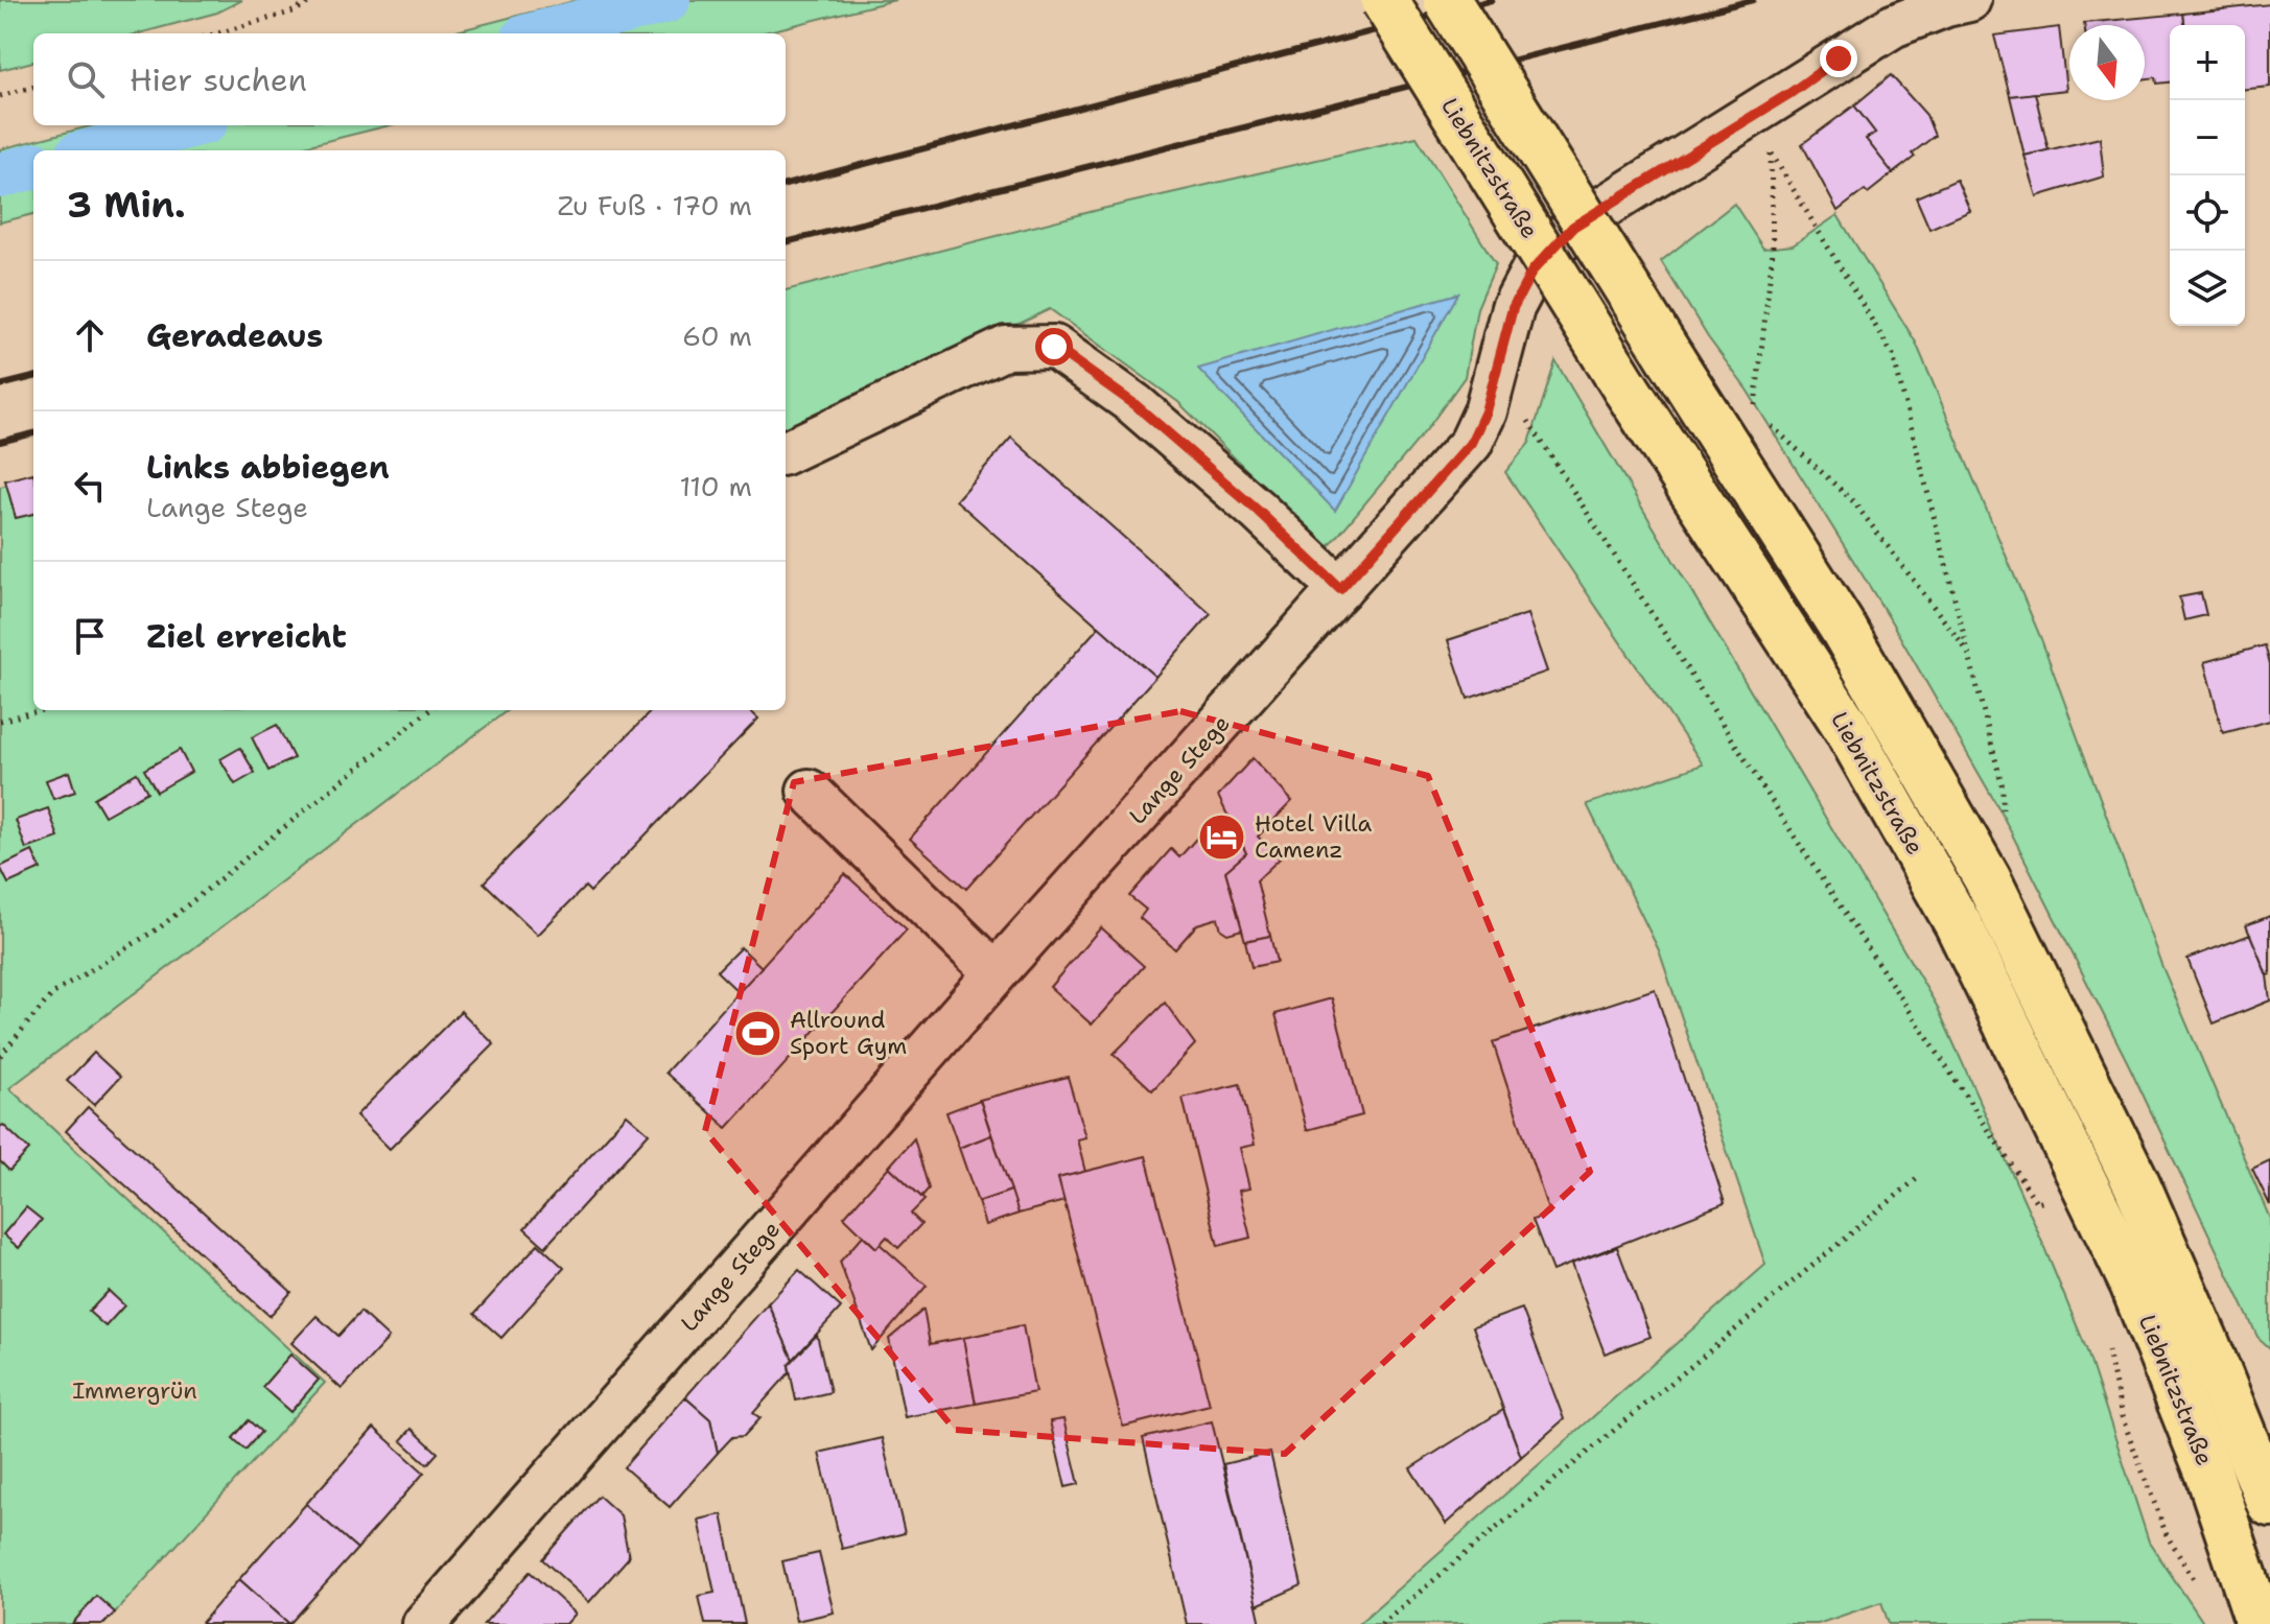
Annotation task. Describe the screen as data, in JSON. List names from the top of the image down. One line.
{"streets":{"main road":["Liebnitzstraße"],"street":["Lange Stege"]},"parks":["Immergrün"],"places":{"hotel":["Hotel Villa Camenz"],"sports":["Allround Sport Gym"]},"north":"bottom","page":{"map_buttons":["+","−"],"search":"Hier suchen","heading":["3 Min.","Zu Fuß · 170 m"],"list":[["Geradeaus","60 m"],["Links abbiegen","Lange Stege","110 m"],"Ziel erreicht"]}}
